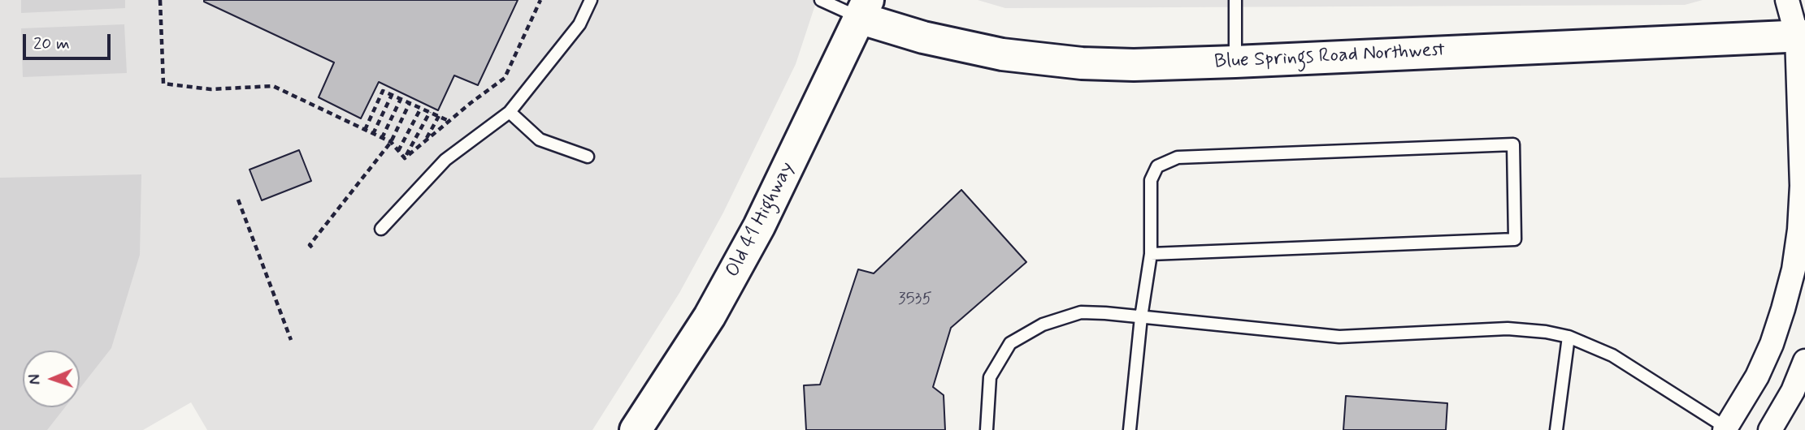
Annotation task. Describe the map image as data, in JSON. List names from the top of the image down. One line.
{"streets":{"street":["Blue Springs Road Northwest","Old 41 Highway"]},"crossings":[["Blue Springs Road Northwest","Old 41 Highway"]],"house_numbers":["3535"],"scale_bar":"20 m","north":"left"}
